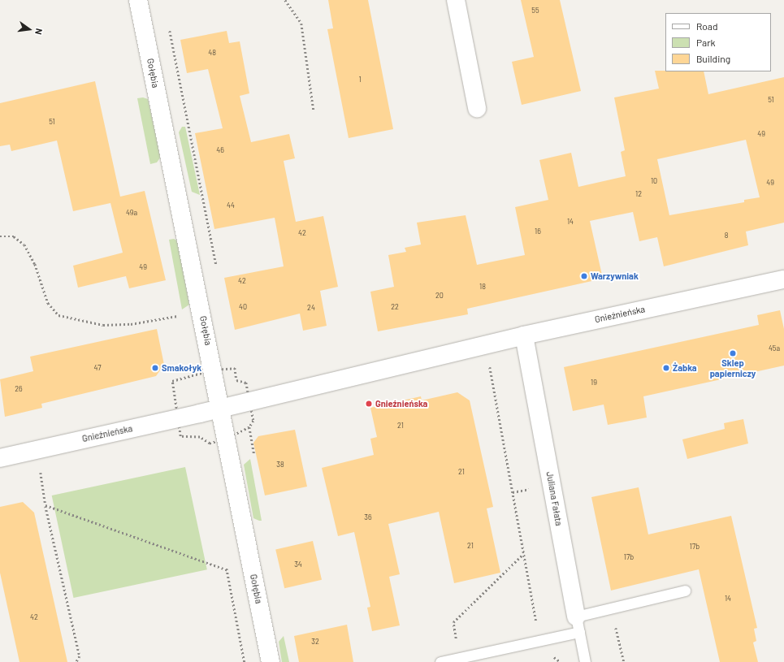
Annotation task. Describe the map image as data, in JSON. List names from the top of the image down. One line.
{"streets":{"street":["Gołębia","Gnieźnieńska","Juliana Fałata"]},"crossings":[["Gołębia","Gnieźnieńska"],["Gnieźnieńska","Juliana Fałata"]],"places":["Warzywniak","Sklep papierniczy","Smakołyk","Żabka","Gnieźnieńska"],"house_numbers":["55","48","1","51","51","49","46","10","49","12","44","49a","14","16","42","8","49","42","18","20","40","22","24","45a","47","19","26","21","38","21","36","21","17b","17b","34","14","42","32"],"legend":["Road","Park","Building"],"north":"right"}
